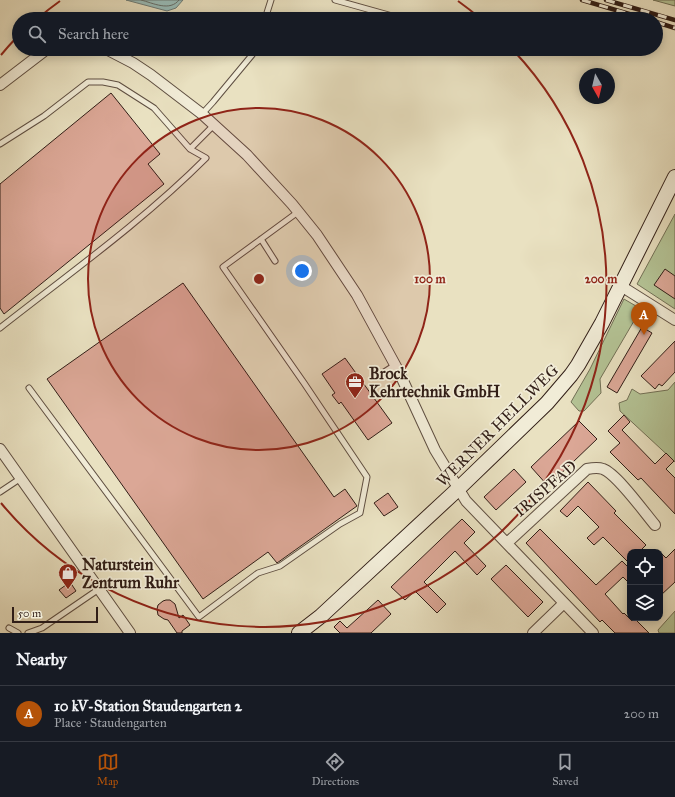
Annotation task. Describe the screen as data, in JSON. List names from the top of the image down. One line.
{"streets":{"main road":["WERNER HELLWEG"],"street":["IRISPFAD"]},"places":{"office":["Brock Kehrtechnik GmbH"],"shop":["Naturstein Zentrum Ruhr"]},"scale_bar":"50 m","north":"bottom","page":{"search":"Search here","pins":"A","scale":"50 m","heading":"Nearby","list":[{"mark":"A","name":"10 kV-Station Staudengarten 2","note":"Place · Staudengarten","value":"200 m"}],"nav":["Map","Directions","Saved"]},"rings":["100 m","200 m"]}
